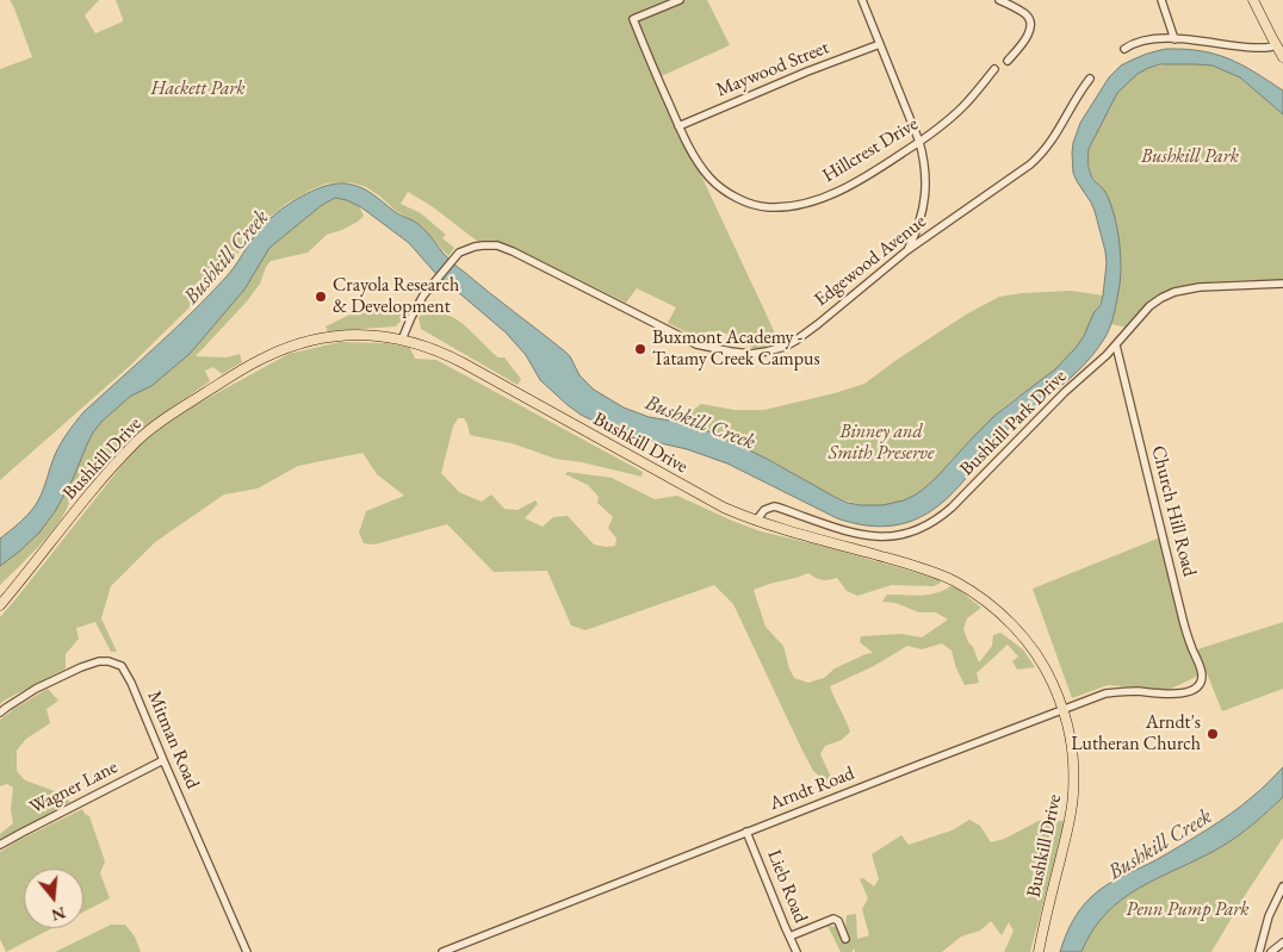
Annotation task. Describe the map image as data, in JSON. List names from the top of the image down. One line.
{"streets":{"main road":["Bushkill Drive"],"street":["Maywood Street","Hillcrest Drive","Edgewood Avenue","Bushkill Park Drive","Church Hill Road","Mitman Road","Wagner Lane","Arndt Road","Lieb Road"]},"crossings":[["Maywood Street","Hillcrest Drive"],["Edgewood Avenue","Bushkill Drive"],["Bushkill Park Drive","Bushkill Drive"],["Bushkill Park Drive","Church Hill Road"],["Bushkill Drive","Arndt Road"],["Church Hill Road","Arndt Road"],["Mitman Road","Wagner Lane"],["Arndt Road","Lieb Road"]],"water":["Bushkill Creek"],"parks":["Hackett Park","Bushkill Park","Binney and Smith Preserve","Penn Pump Park"],"places":["Crayola Research & Development","Buxmont Academy - Tatamy Creek Campus","Arndt's Lutheran Church"],"north":"bottom"}
